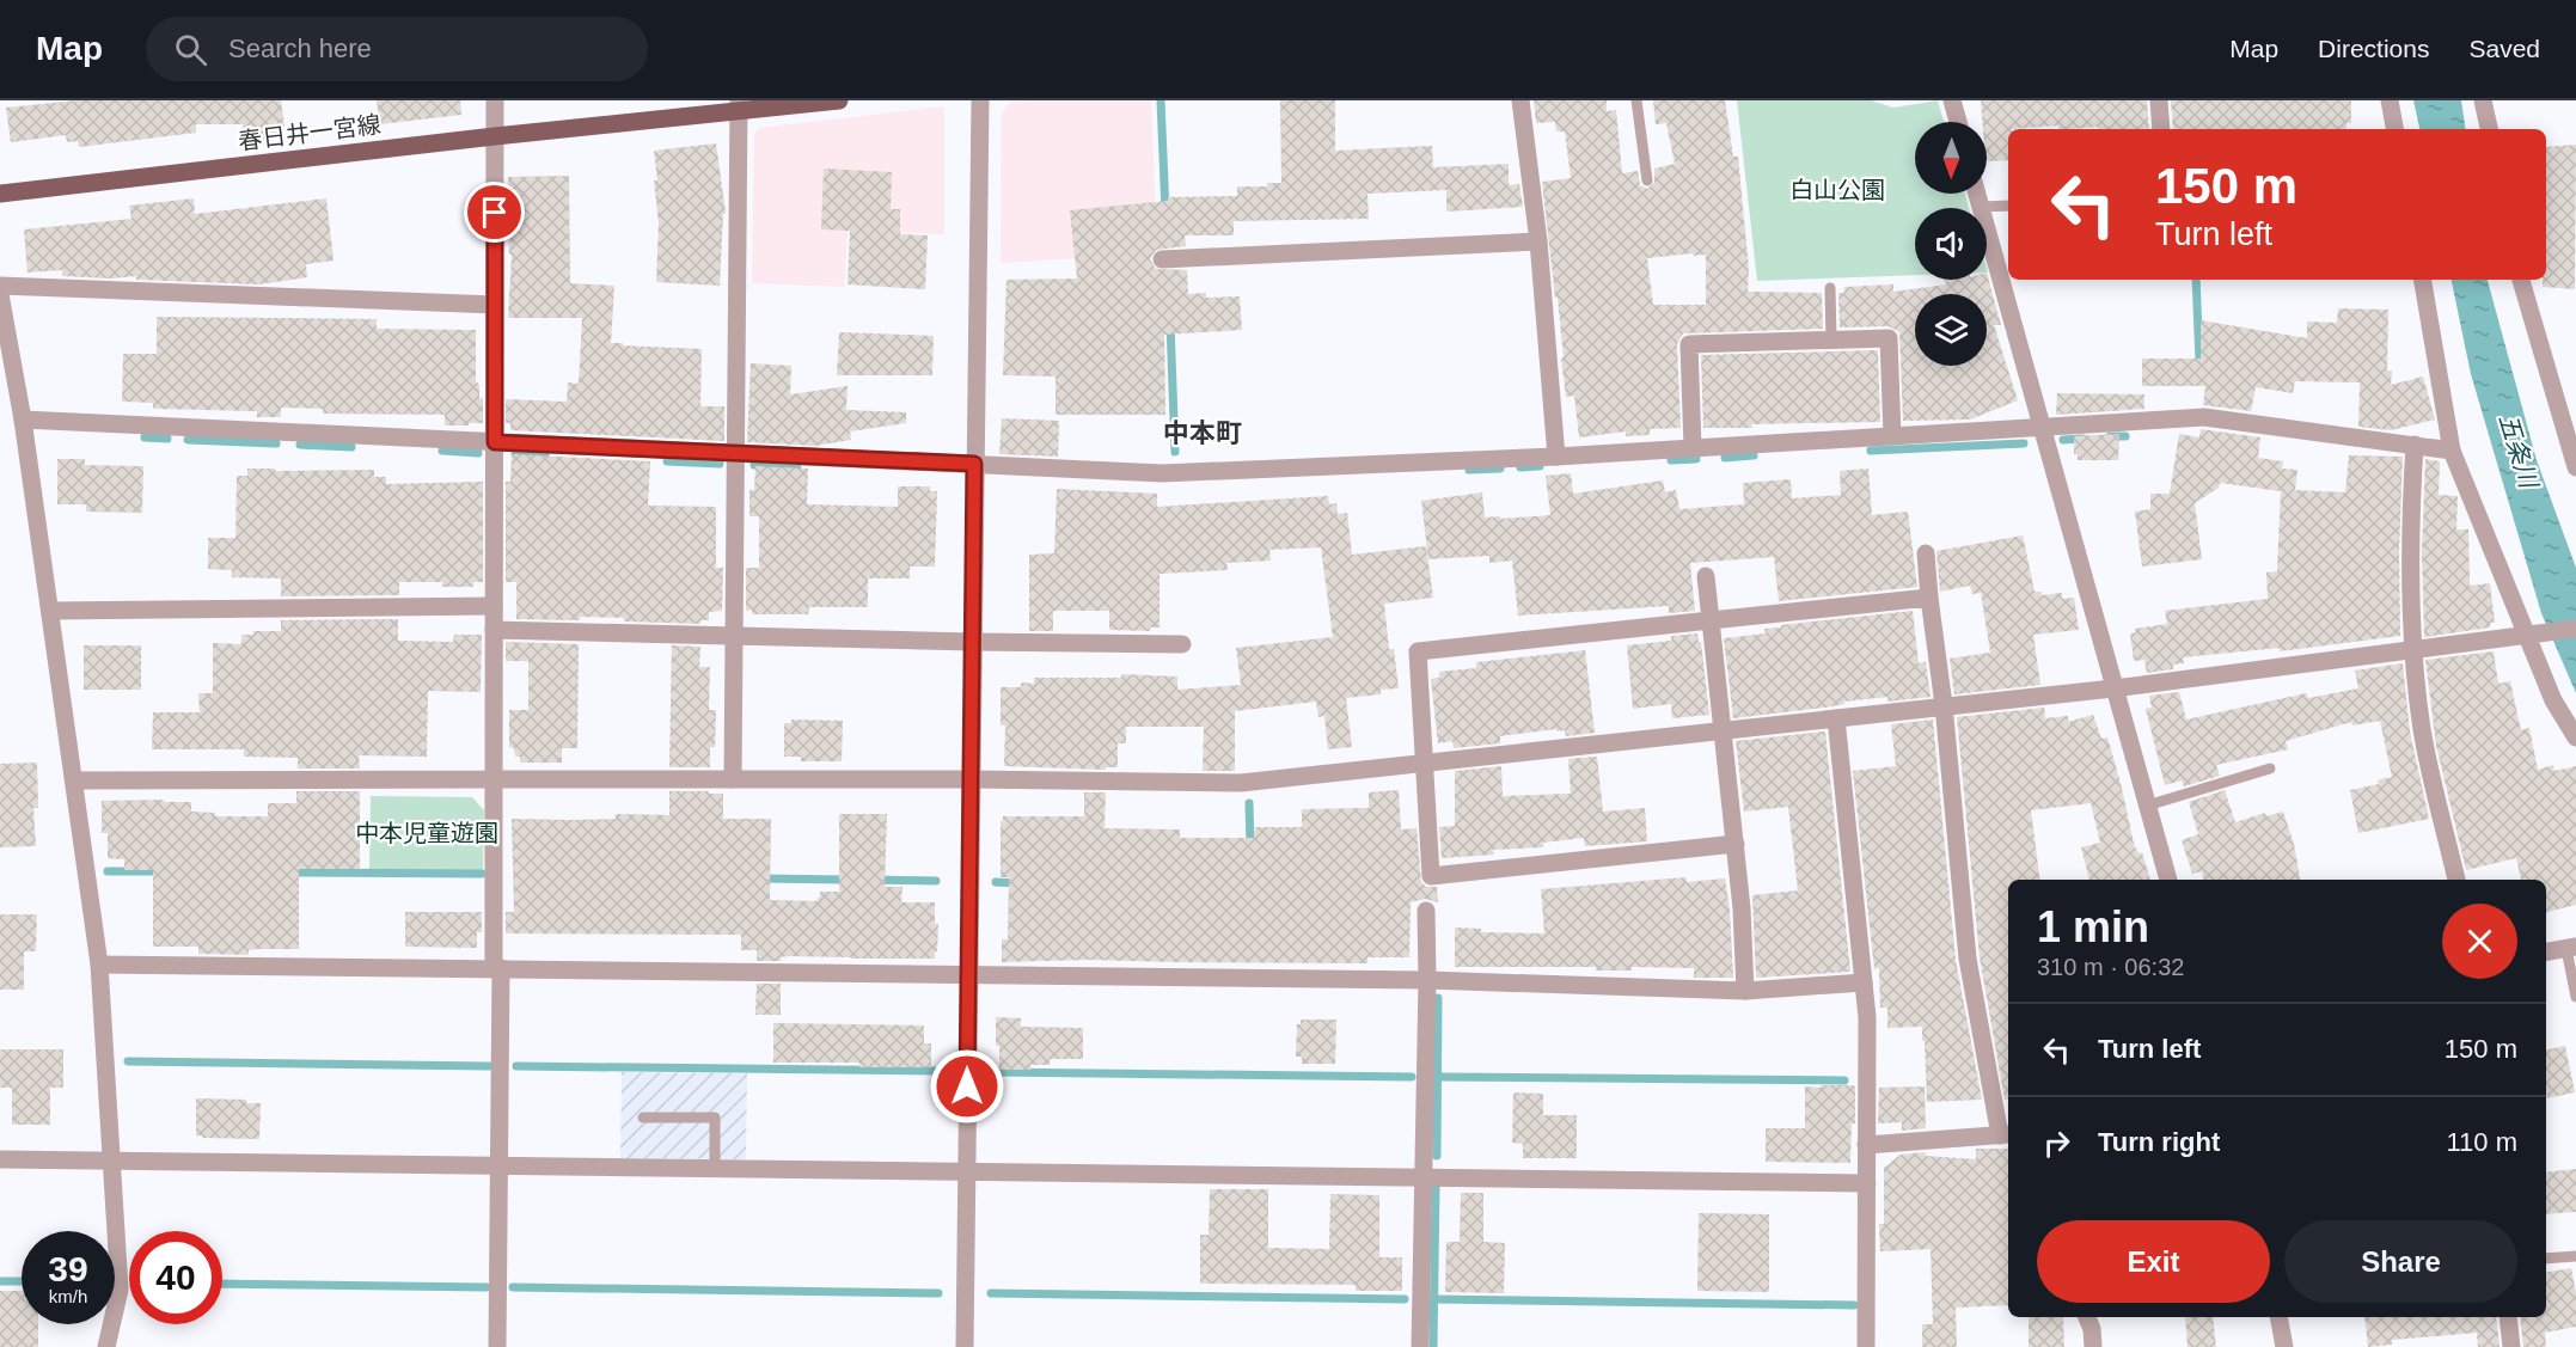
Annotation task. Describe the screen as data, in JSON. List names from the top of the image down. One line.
{"streets":{"main road":["春日井一宮線"]},"districts":["中本町"],"water":["五条川"],"parks":["白山公園","中本児童遊園"],"north":"bottom","page":{"header":"Map","search":"Search here","nav":["Map","Directions","Saved"],"turn":["150 m","Turn left"],"heading":["1 min","310 m · 06:32"],"list":[{"name":"Turn left","value":"150 m"},{"name":"Turn right","value":"110 m"}],"buttons":["Exit","Share"],"speed":"39 km/h","limit":"40"}}
